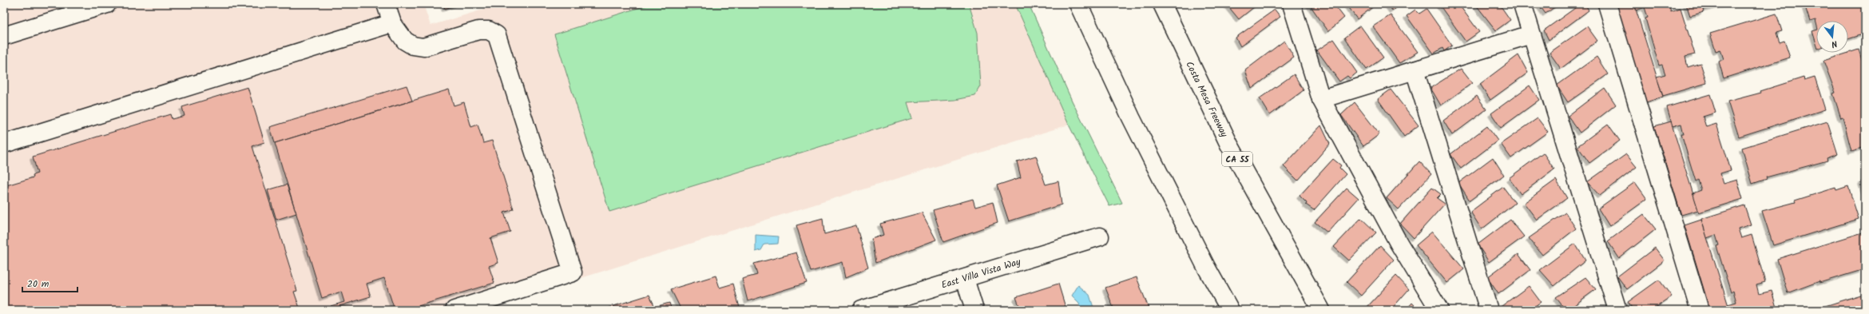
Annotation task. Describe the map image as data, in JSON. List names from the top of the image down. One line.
{"streets":{"main road":["Costa Mesa Freeway","CA 55","East Villa Vista Way"]},"scale_bar":"20 m","north":"bottom"}
